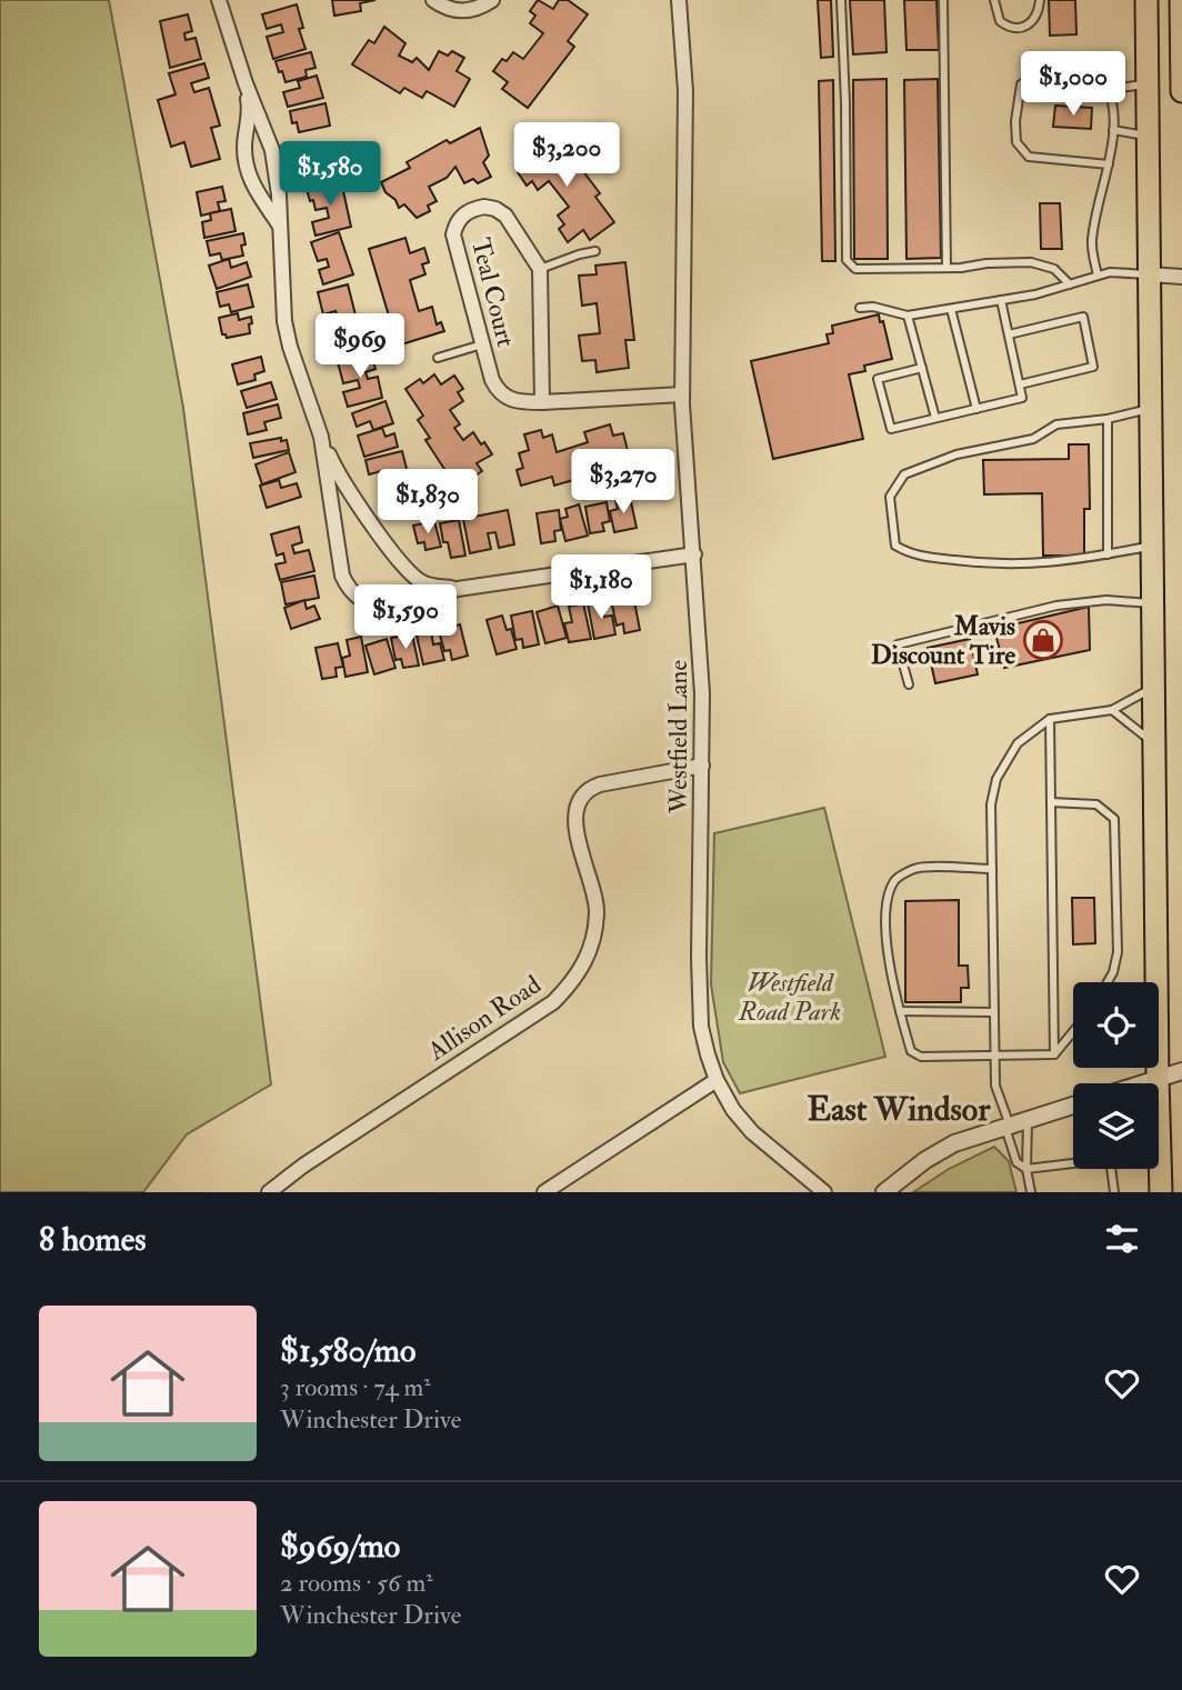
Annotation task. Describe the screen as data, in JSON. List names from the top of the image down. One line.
{"streets":{"street":["Teal Court","Westfield Lane","Allison Road"]},"crossings":[["Teal Court","Westfield Lane"],["Westfield Lane","Allison Road"]],"districts":["East Windsor"],"parks":["Westfield Road Park"],"places":{"shop":["Mavis Discount Tire"]},"page":{"price":["$1,000","$3,200","$1,580","$969","$3,270","$1,830","$1,180","$1,590"],"heading":"8 homes","list":[{"name":"$1,580/mo","note":"3 rooms · 74 m² · Winchester Drive"},{"name":"$969/mo","note":"2 rooms · 56 m² · Winchester Drive"}]}}
